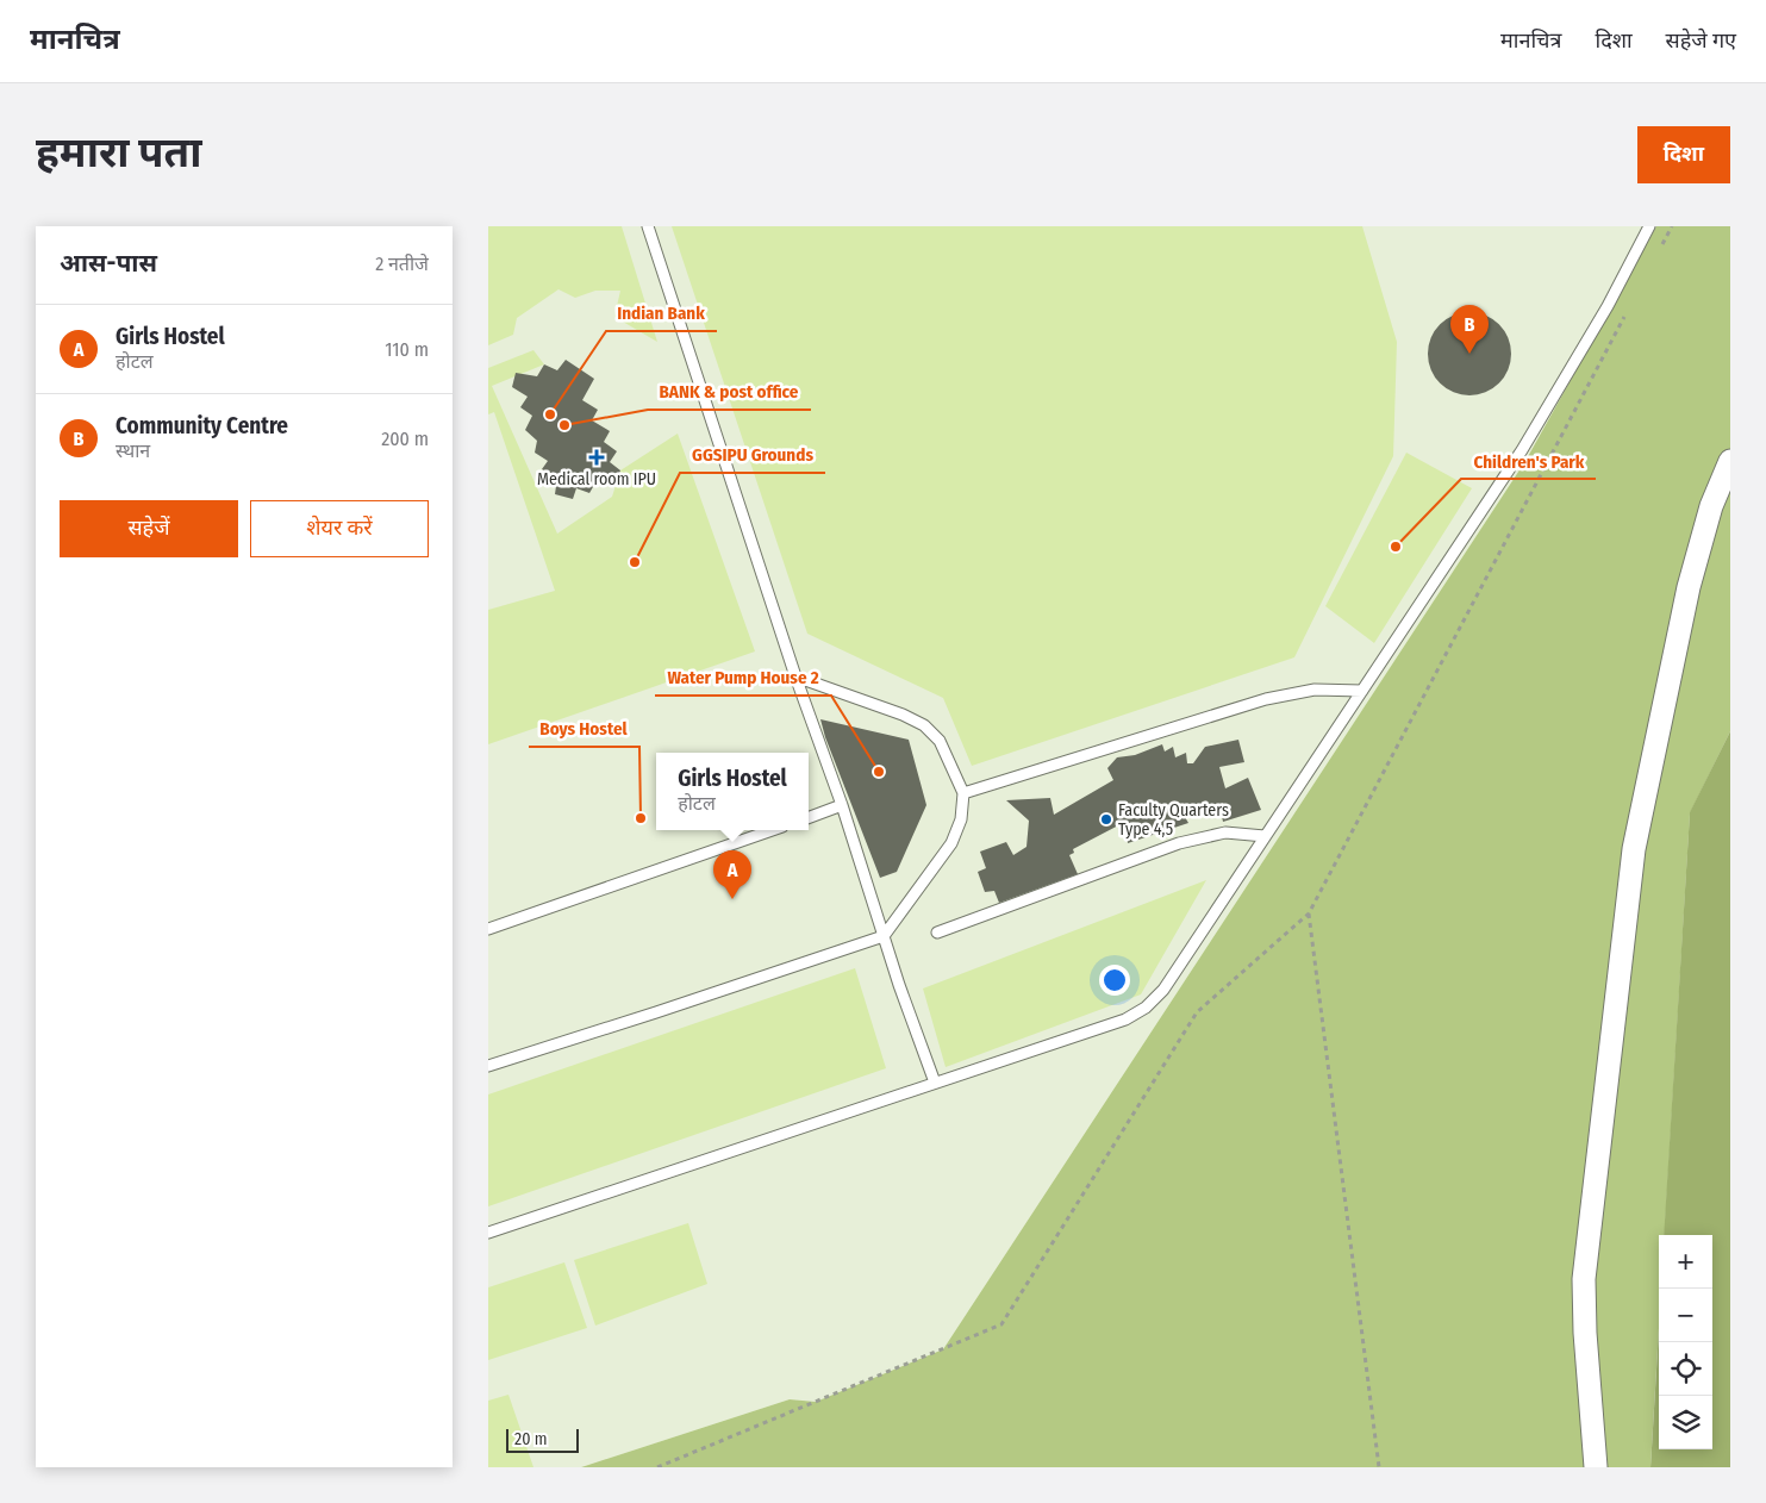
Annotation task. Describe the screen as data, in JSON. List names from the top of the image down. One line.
{"places":{"other":["Indian Bank","BANK & post office","Children's Park","GGSIPU Grounds","Water Pump House 2","Boys Hostel","Faculty Quarters Type 4,5"],"health":["Medical room IPU"]},"scale_bar":"20 m","page":{"header":"मानचित्र","nav":["मानचित्र","दिशा","सहेजे गए"],"buttons":["दिशा",["सहेजें","शेयर करें"]],"title":"हमारा पता","heading":["आस-पास","2 नतीजे"],"list":[{"mark":"A","name":"Girls Hostel","note":"होटल","value":"110 m"},{"mark":"B","name":"Community Centre","note":"स्थान","value":"200 m"}],"pins":["B","A"],"popup":["Girls Hostel","होटल"],"map_buttons":["+","−"],"scale":"20 m"}}
